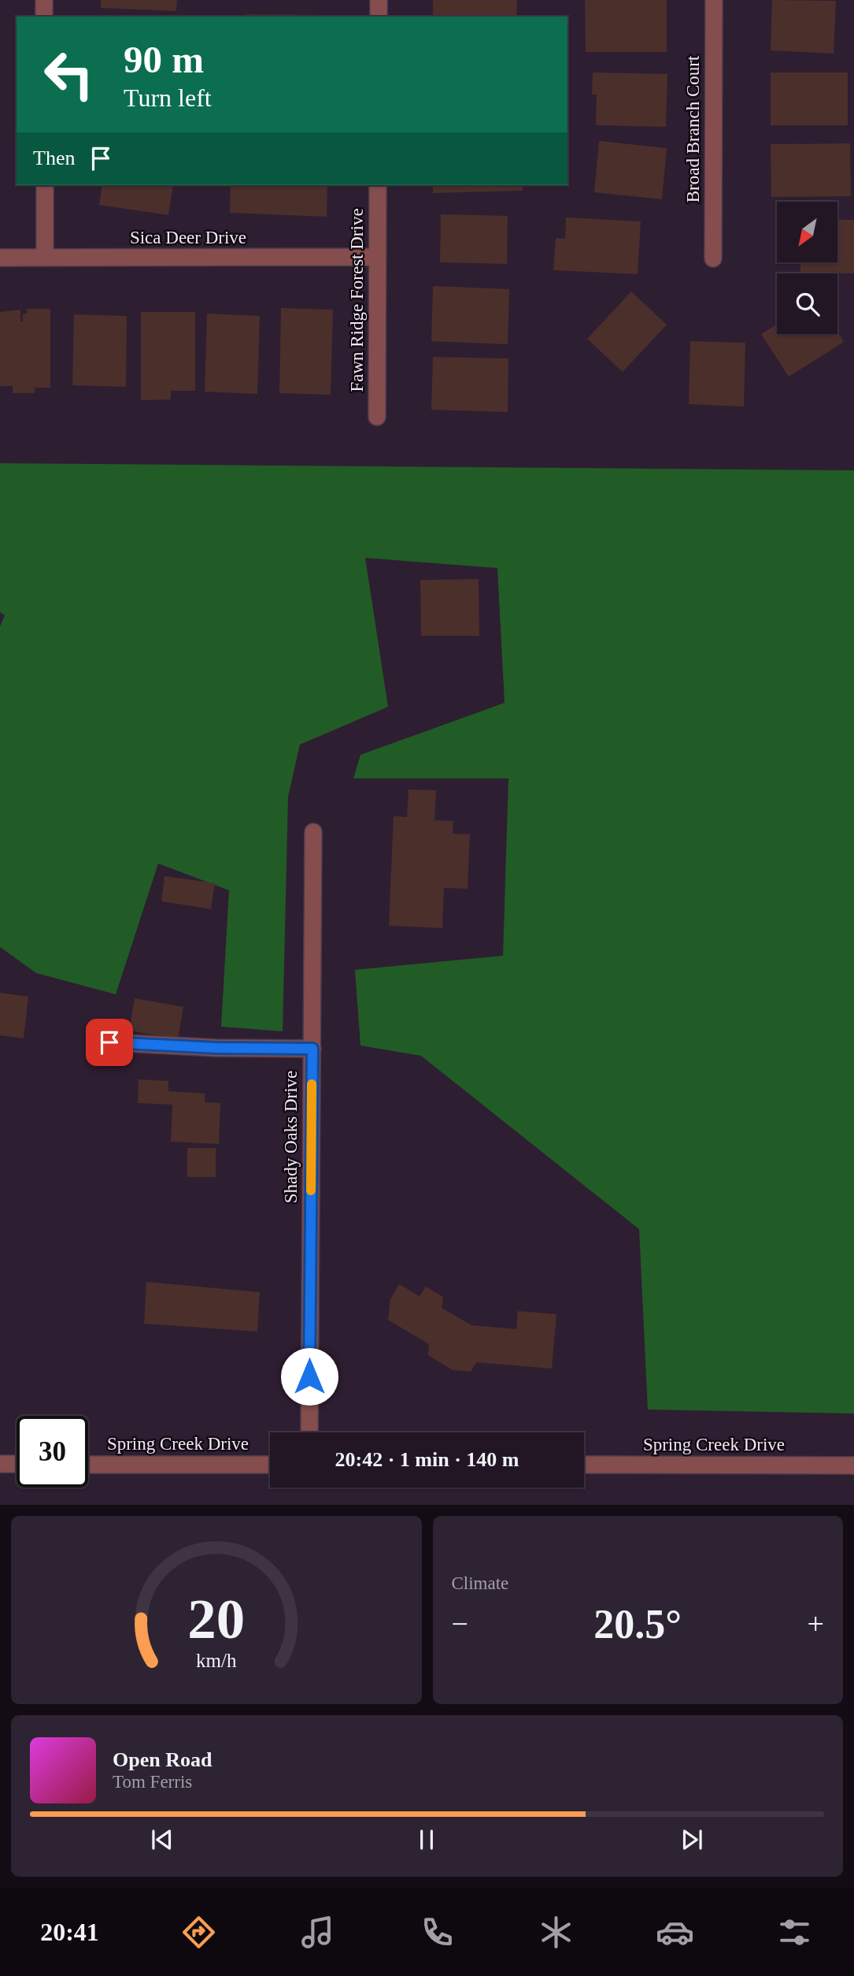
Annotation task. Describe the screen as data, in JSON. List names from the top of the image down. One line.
{"streets":{"street":["Broad Branch Court","Sica Deer Drive","Fawn Ridge Forest Drive","Shady Oaks Drive","Spring Creek Drive"]},"crossings":[["Sica Deer Drive","Fawn Ridge Forest Drive"]],"north":"bottom left","page":{"turn":["90 m","Turn left"],"then":"Then","limit":"30","trip":"20:42 · 1 min · 140 m","tile":"Climate","heat":["−","20.5°","+"],"song":["Open Road","Tom Ferris"],"tabs":"20:41","gauge":["20","km/h"]}}
